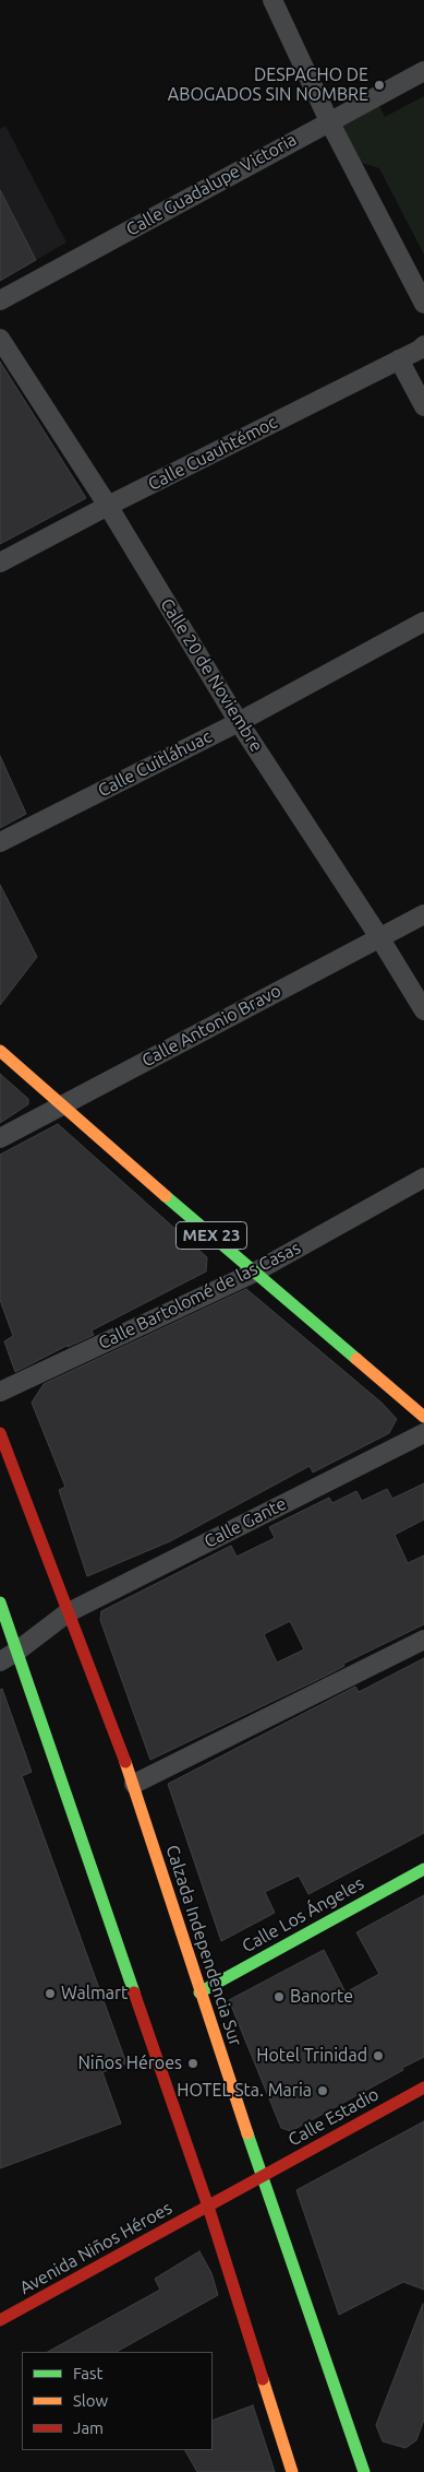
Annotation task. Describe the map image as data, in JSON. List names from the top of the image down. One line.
{"streets":{"main road":["MEX 23","Calle Los Ángeles","Calzada Independencia Sur","Calle Estadio","Avenida Niños Héroes"],"street":["Calle Guadalupe Victoria","Calle Cuauhtémoc","Calle 20 de Noviembre","Calle Cuitláhuac","Calle Antonio Bravo","Calle Bartolomé de las Casas","Calle Gante"]},"crossings":[["Calle Cuauhtémoc","Calle 20 de Noviembre"],["Calle 20 de Noviembre","Calle Cuitláhuac"],["Calle 20 de Noviembre","Calle Antonio Bravo"],["Calle Antonio Bravo","MEX 23"],["MEX 23","Calle Bartolomé de las Casas"],["Calle Gante","Calzada Independencia Sur"],["Calle Los Ángeles","Calzada Independencia Sur"],["Calzada Independencia Sur","Calle Estadio"],["Calle Estadio","Avenida Niños Héroes"]],"places":["DESPACHO DE ABOGADOS SIN NOMBRE","Walmart","Banorte","Hotel Trinidad","Niños Héroes","HOTEL Sta. Maria"],"legend":["Fast","Slow","Jam"]}
